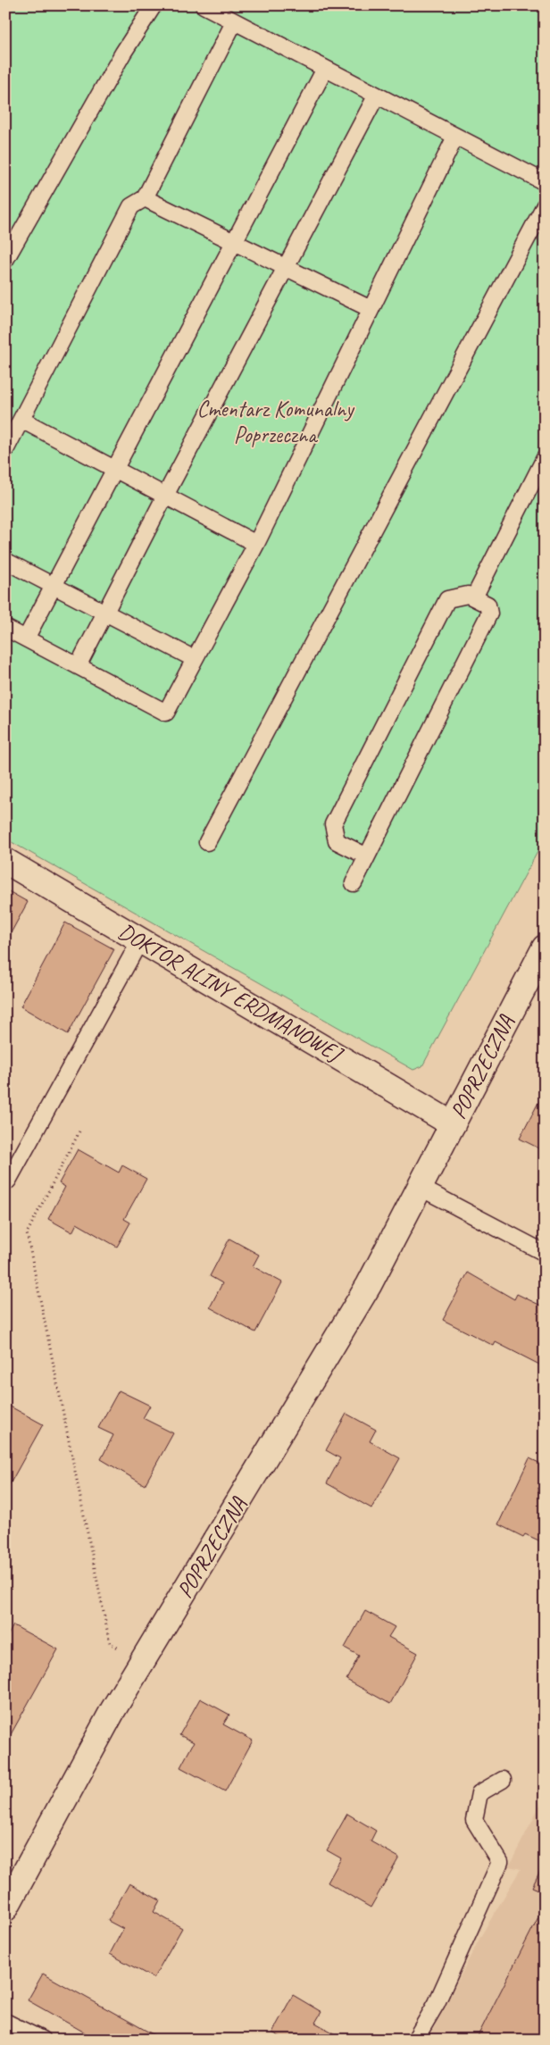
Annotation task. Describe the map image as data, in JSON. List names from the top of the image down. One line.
{"streets":{"street":["DOKTOR ALINY ERDMANOWEJ","POPRZECZNA"]},"crossings":[["DOKTOR ALINY ERDMANOWEJ","POPRZECZNA"]],"parks":["Cmentarz Komunalny Poprzeczna"]}
